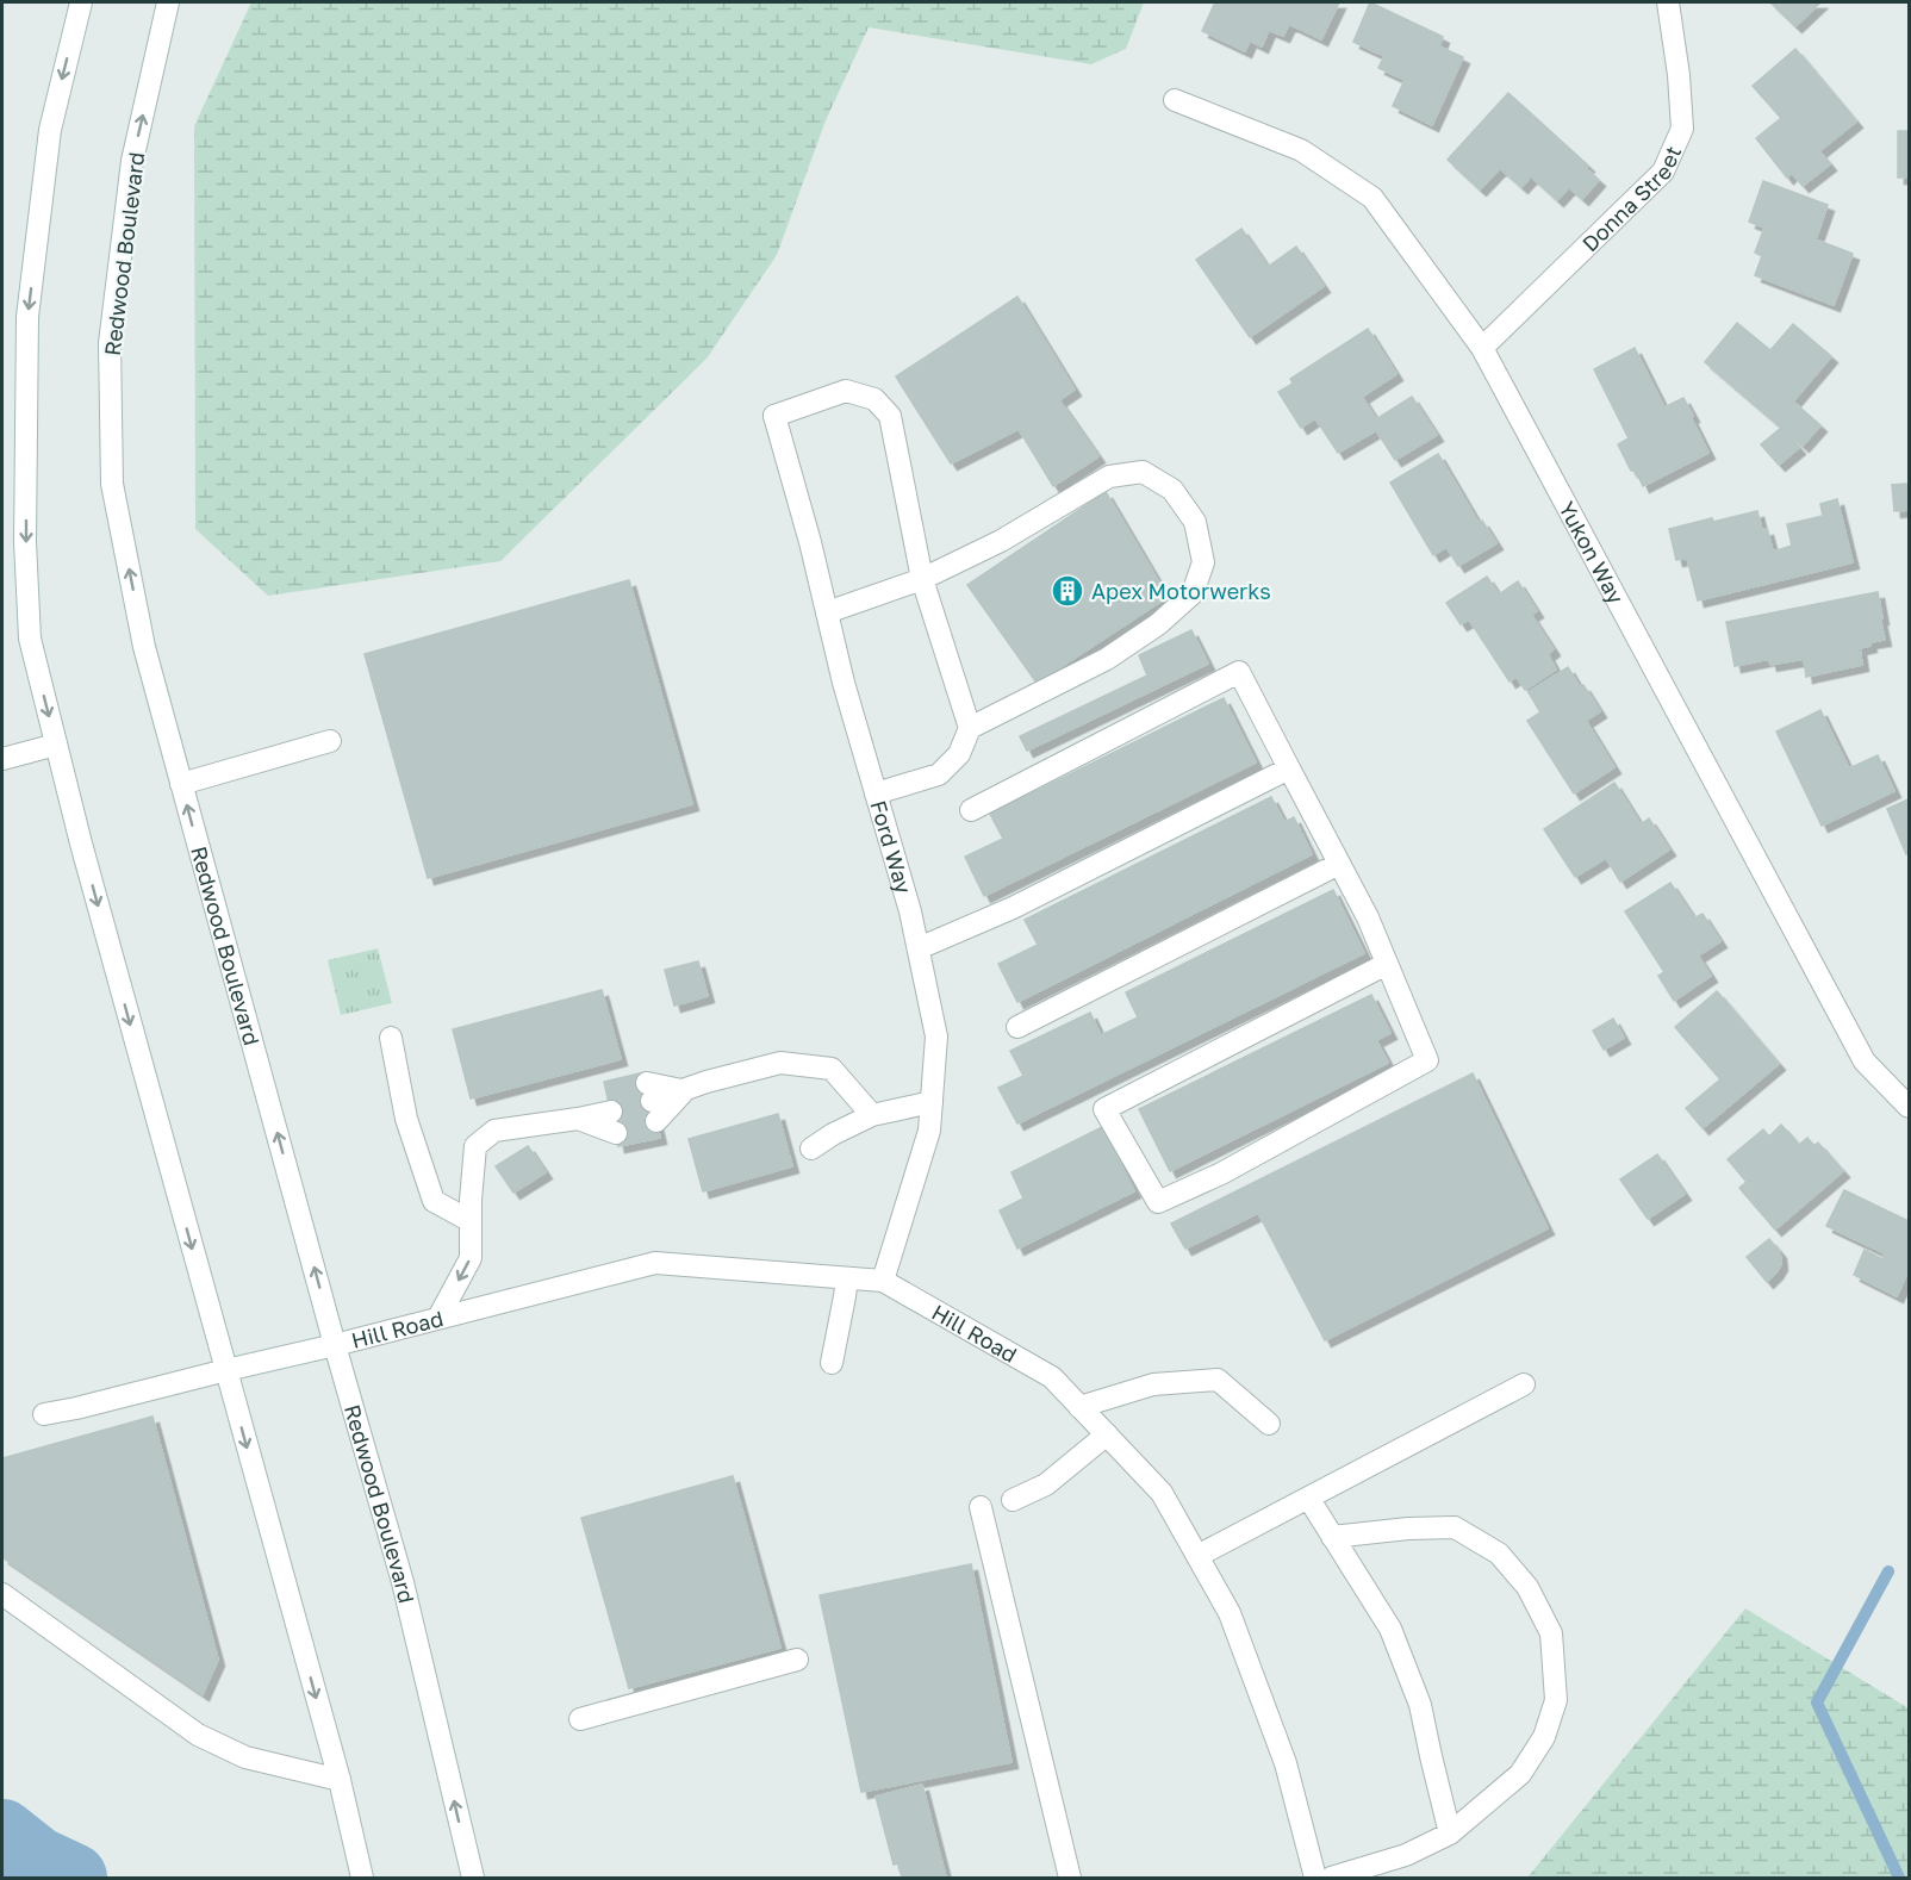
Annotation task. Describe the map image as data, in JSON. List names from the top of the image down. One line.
{"streets":{"street":["Donna Street","Redwood Boulevard","Yukon Way","Ford Way","Hill Road"]},"crossings":[["Donna Street","Yukon Way"],["Redwood Boulevard","Hill Road"],["Ford Way","Hill Road"]],"places":{"building":["Apex Motorwerks"]}}
